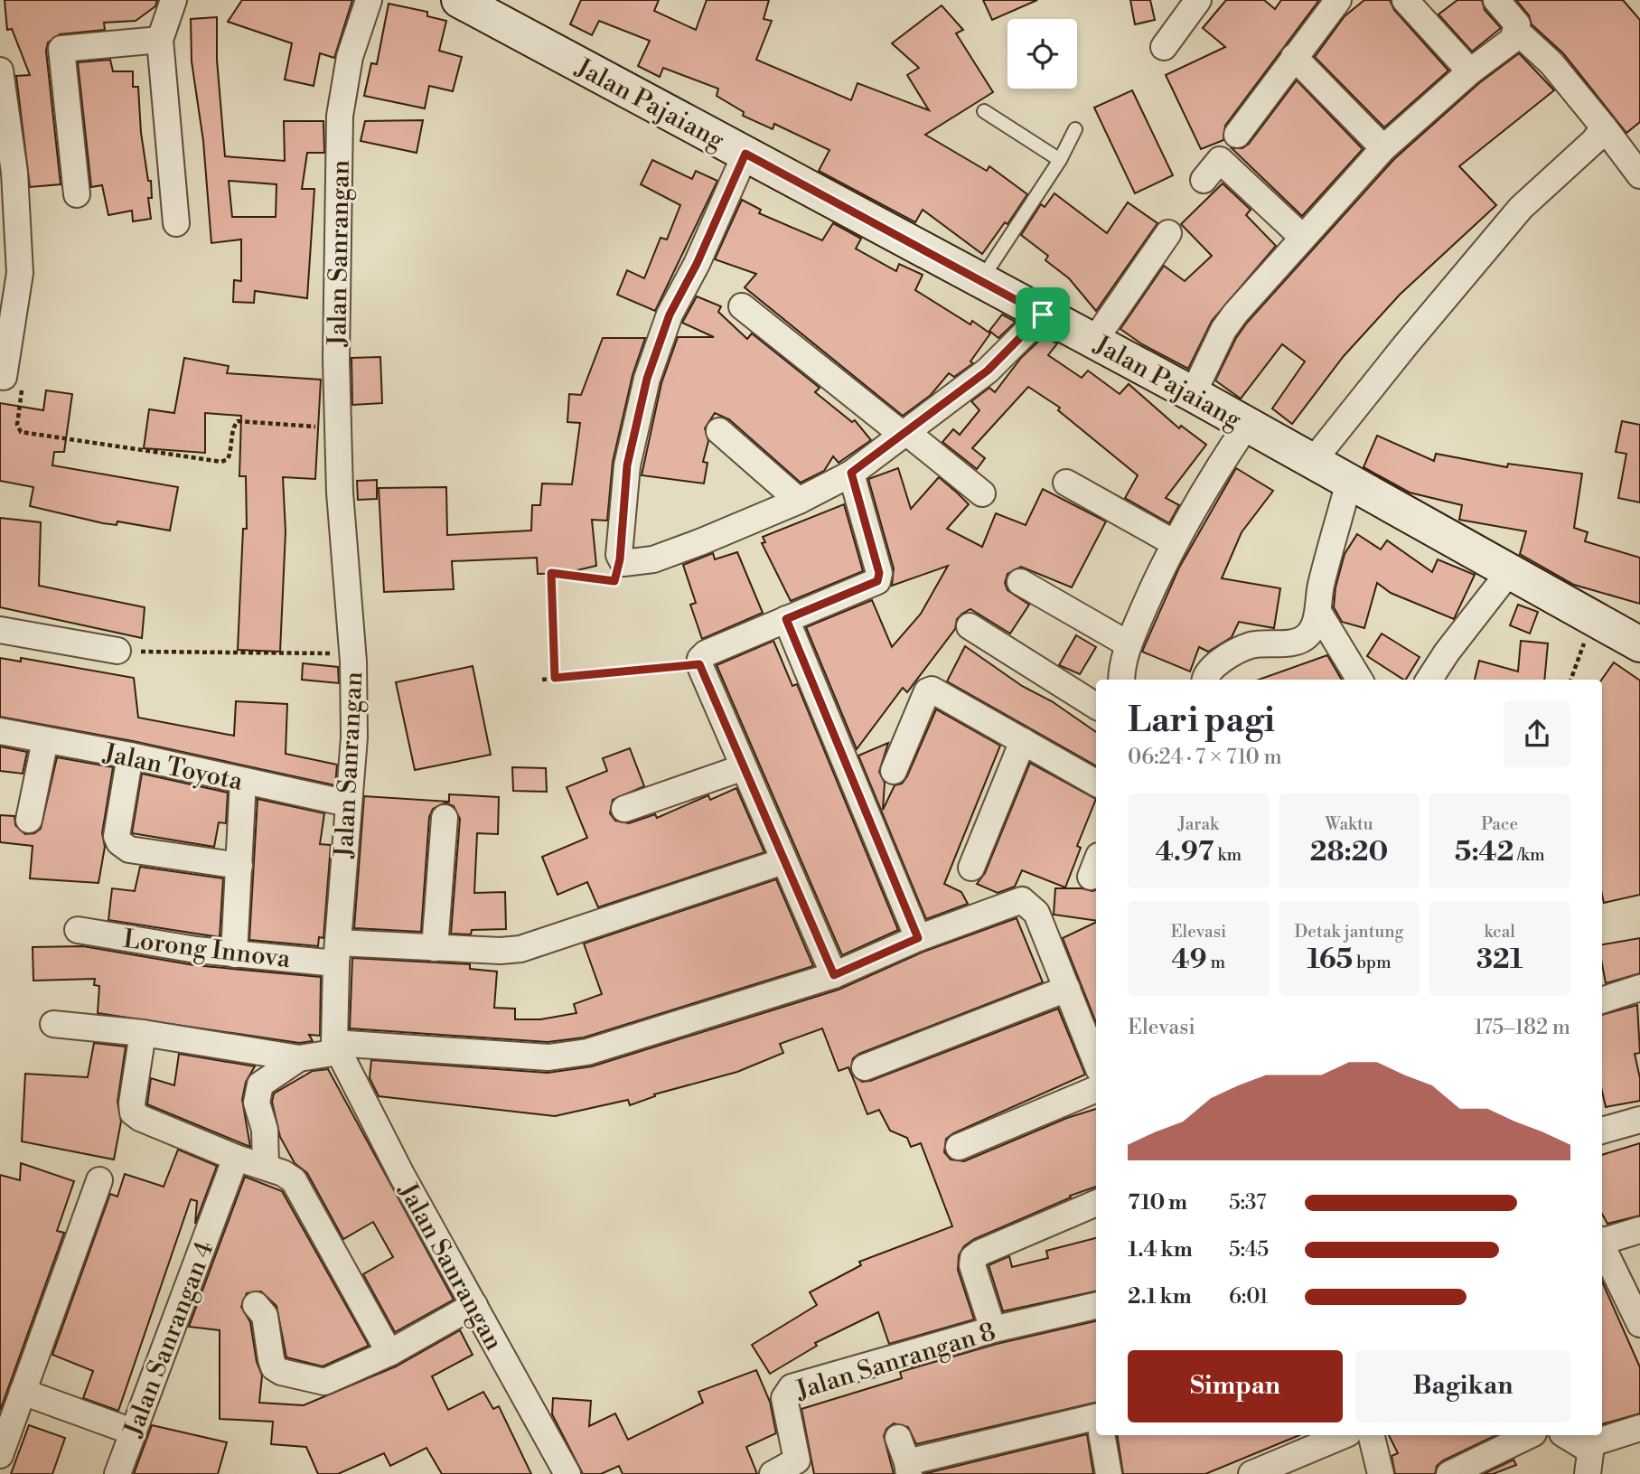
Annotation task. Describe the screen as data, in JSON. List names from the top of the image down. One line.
{"streets":{"main road":["Jalan Pajaiang"],"street":["Jalan Sanrangan","Jalan Toyota","Lorong Innova","Jalan Sanrangan 4","Jalan Sanrangan 8"]},"crossings":[["Jalan Sanrangan","Jalan Toyota"],["Jalan Sanrangan","Lorong Innova"]],"page":{"heading":["Lari pagi","06:24 · 7 × 710 m"],"stats":[["Jarak","4.97 km"],["Waktu","28:20"],["Pace","5:42 /km"],["Elevasi","49 m"],["Detak jantung","165 bpm"],["kcal","321"]],"chart":["Elevasi","175–182 m"],"list":[{"name":"710 m","note":"5:37"},{"name":"1.4 km","note":"5:45"},{"name":"2.1 km","note":"6:01"}],"buttons":["Simpan","Bagikan"]}}
